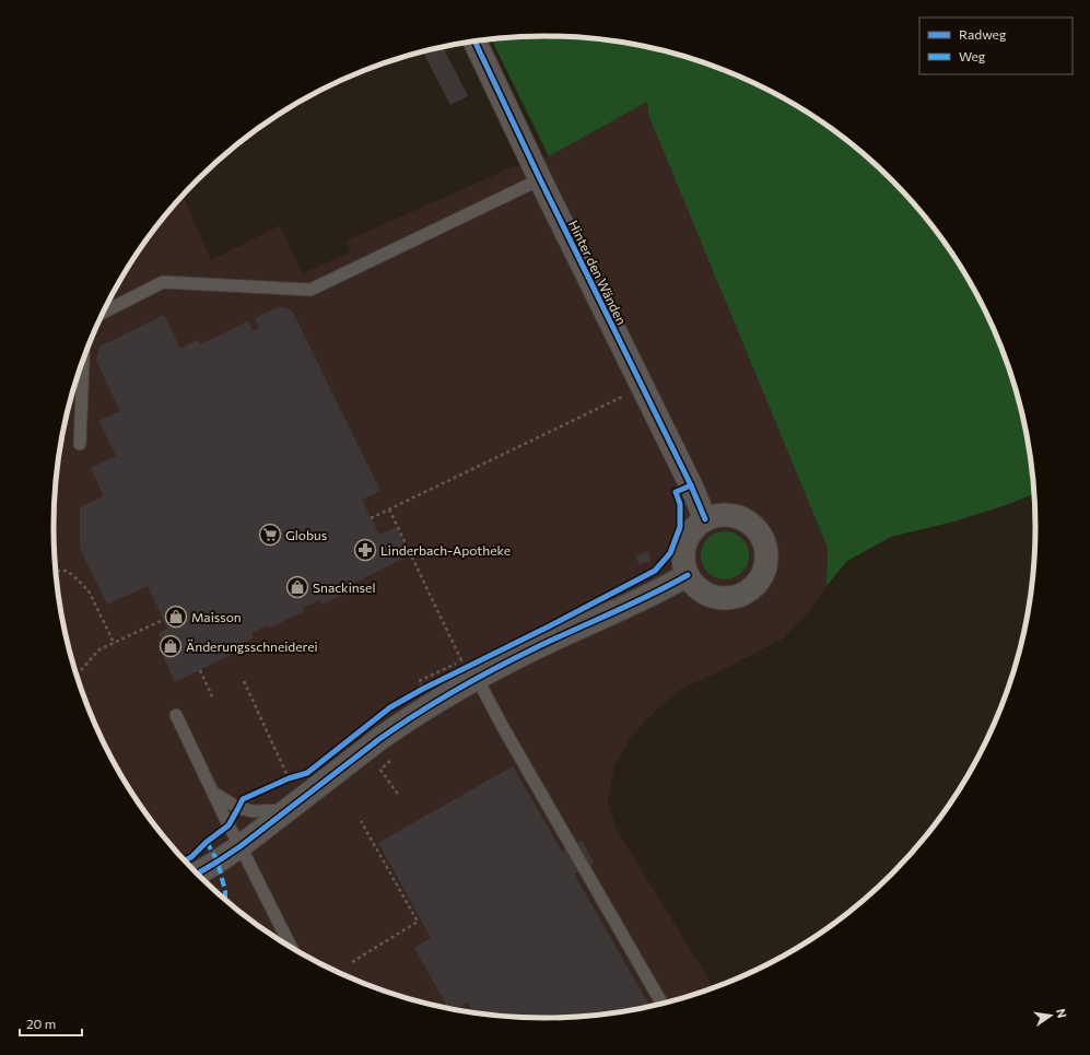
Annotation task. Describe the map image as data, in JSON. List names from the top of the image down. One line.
{"streets":{"street":["Hinter den Wänden"]},"places":{"supermarket":["Globus"],"pharmacy":["Linderbach-Apotheke"],"shop":["Snackinsel","Maisson","Änderungsschneiderei"]},"legend":["Radweg","Weg"],"scale_bar":"20 m","north":"right"}
